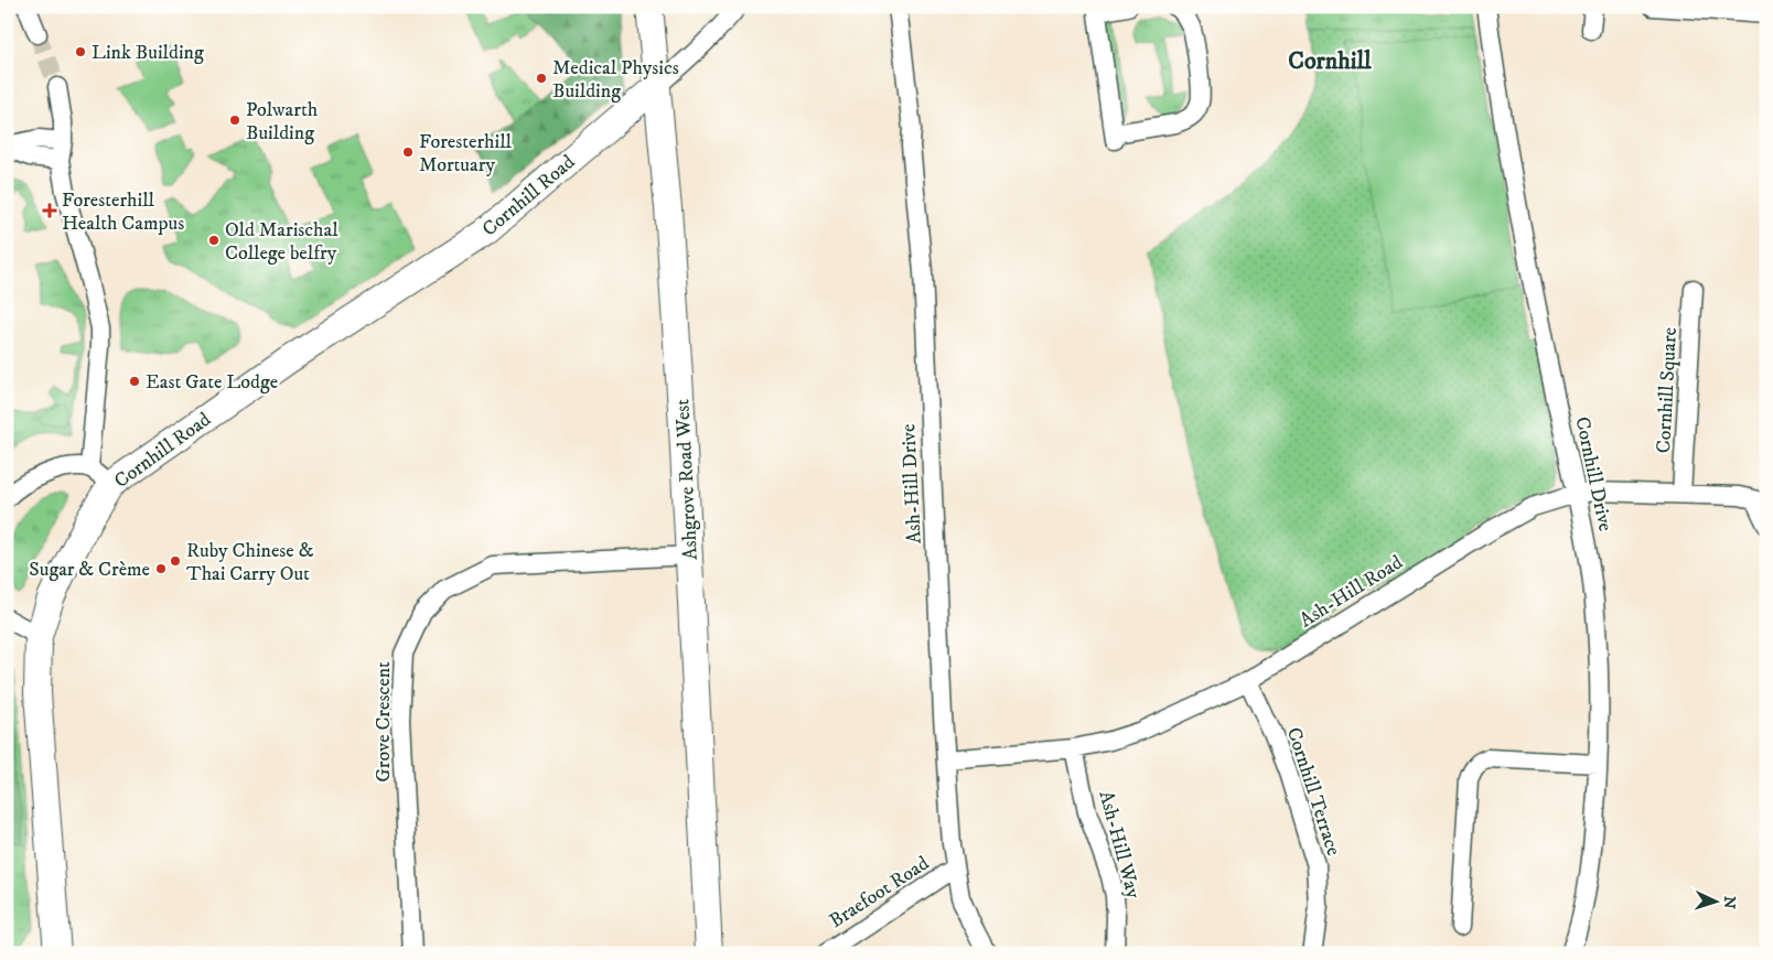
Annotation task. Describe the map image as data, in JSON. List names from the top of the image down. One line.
{"streets":{"street":["Cornhill Road","Cornhill Square","Cornhill Drive","Ashgrove Road West","Ash-Hill Drive","Ash-Hill Road","Grove Crescent","Cornhill Terrace","Ash-Hill Way","Braefoot Road"]},"crossings":[["Cornhill Road","Ashgrove Road West"],["Cornhill Square","Ash-Hill Road"],["Cornhill Drive","Ash-Hill Road"],["Ashgrove Road West","Grove Crescent"],["Ash-Hill Drive","Ash-Hill Road"],["Ash-Hill Drive","Braefoot Road"],["Ash-Hill Road","Cornhill Terrace"],["Ash-Hill Road","Ash-Hill Way"]],"districts":["Cornhill"],"places":{"other":["Link Building","Medical Physics Building","Polwarth Building","Foresterhill Mortuary","Old Marischal College belfry","East Gate Lodge","Ruby Chinese & Thai Carry Out","Sugar & Crème"],"health":["Foresterhill Health Campus"]},"north":"right"}
